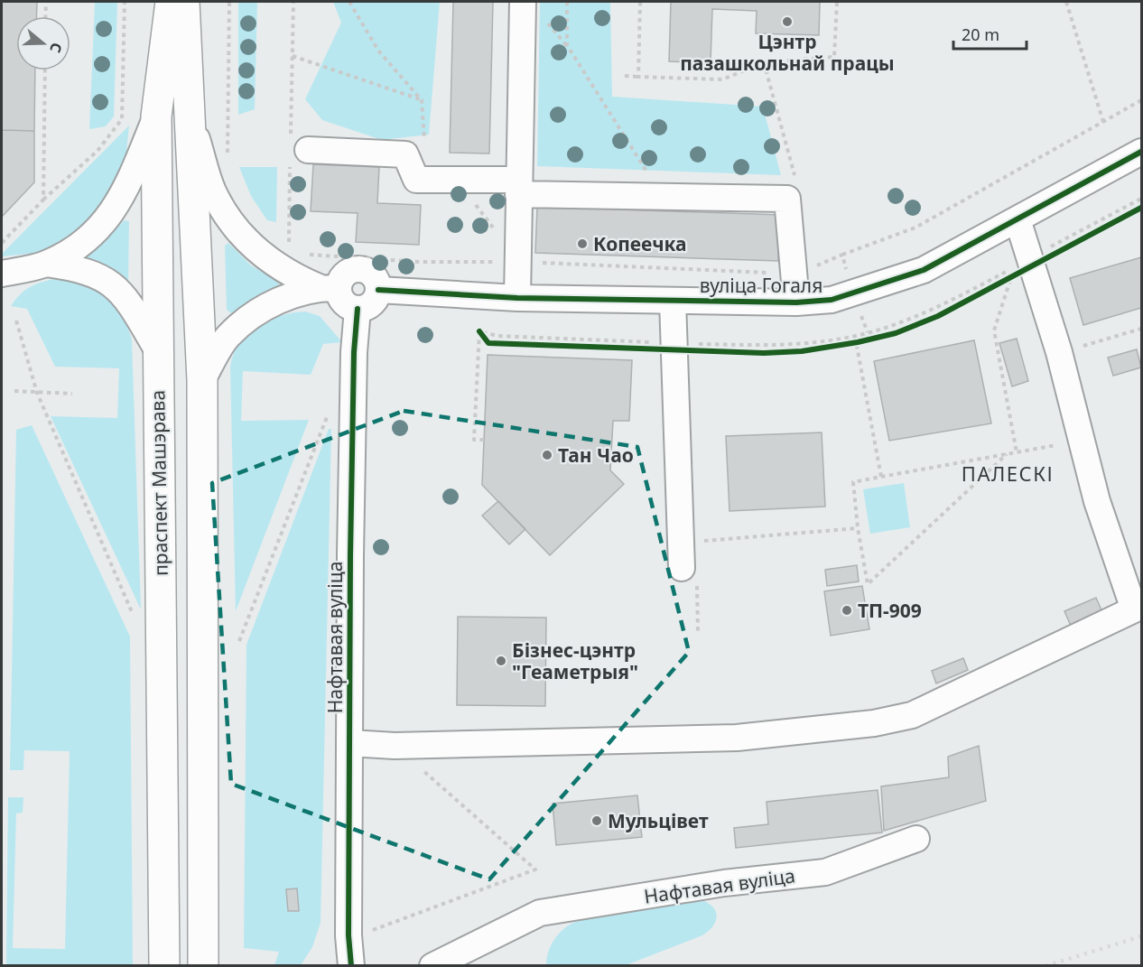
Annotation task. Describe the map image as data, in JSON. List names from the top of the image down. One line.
{"streets":{"main road":["праспект Машэрава"],"street":["вуліца Гогаля","Нафтавая вуліца"]},"crossings":[["вуліца Гогаля","Нафтавая вуліца"]],"districts":["ПАЛЕСКІ"],"places":["Цэнтр пазашкольнай працы","Копеечка","Тан Чао","ТП-909","Бізнес-цэнтр \"Геаметрыя\"","Мульцівет"],"scale_bar":"20 m","north":"right"}
